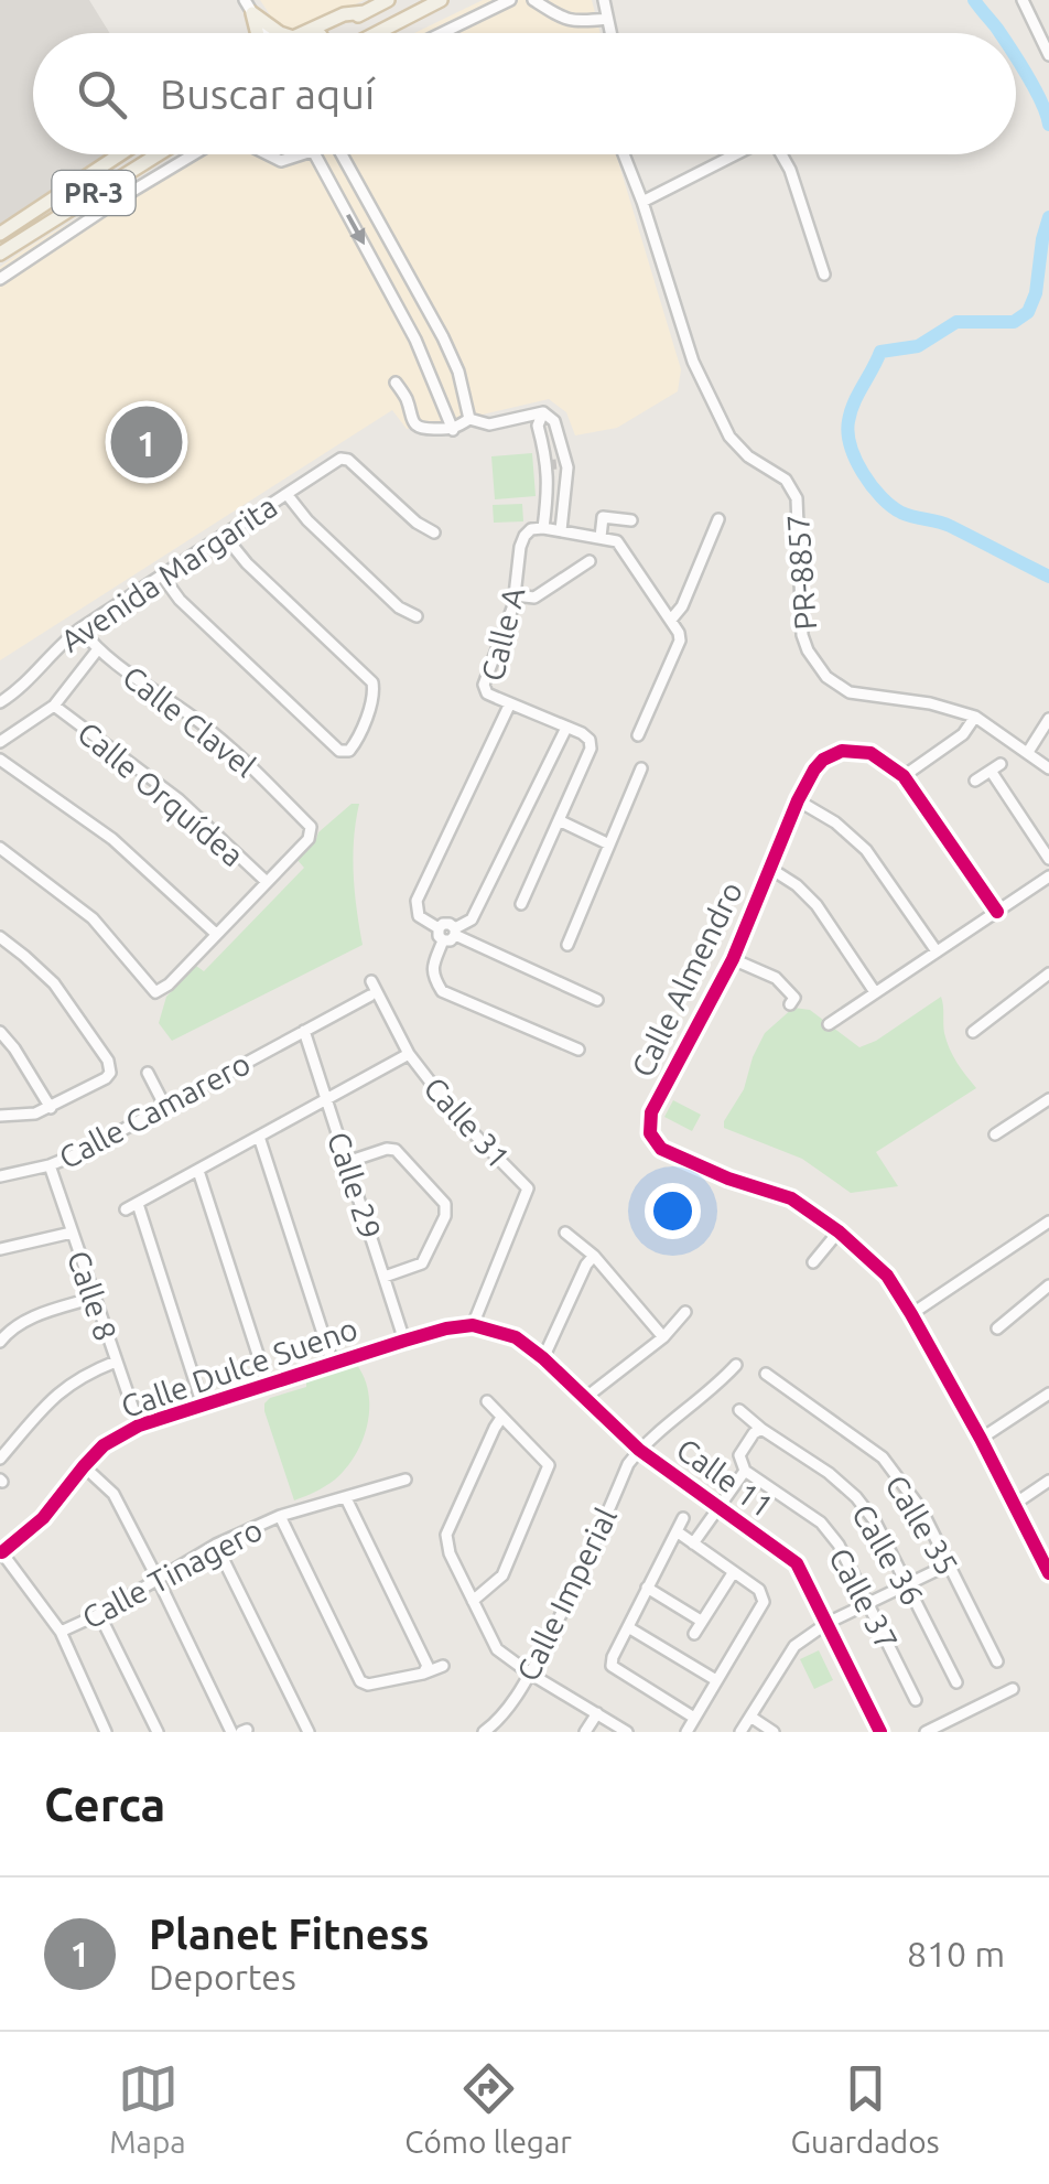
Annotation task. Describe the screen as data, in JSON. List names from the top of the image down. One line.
{"streets":{"main road":["PR-3"],"street":["PR-8857","Avenida Margarita","Calle A","Calle Clavel","Calle Orquídea","Calle Almendro","Calle Camarero","Calle 31","Calle 29","Calle 8","Calle Dulce Sueno","Calle 11","Calle 35","Calle 36","Calle Tinagero","Calle Imperial","Calle 37"]},"crossings":[["Avenida Margarita","Calle Clavel"],["Calle Clavel","Calle Orquídea"],["Calle Camarero","Calle 29"],["Calle Camarero","Calle 8"],["Calle 31","Calle Dulce Sueno"],["Calle 31","Calle 11"],["Calle 29","Calle Dulce Sueno"],["Calle 8","Calle Dulce Sueno"],["Calle Dulce Sueno","Calle 11"],["Calle 11","Calle Imperial"]],"page":{"search":"Buscar aquí","pins":"1","heading":"Cerca","list":[{"mark":"1","name":"Planet Fitness","note":"Deportes","value":"810 m"}],"nav":["Mapa","Cómo llegar","Guardados"]}}
